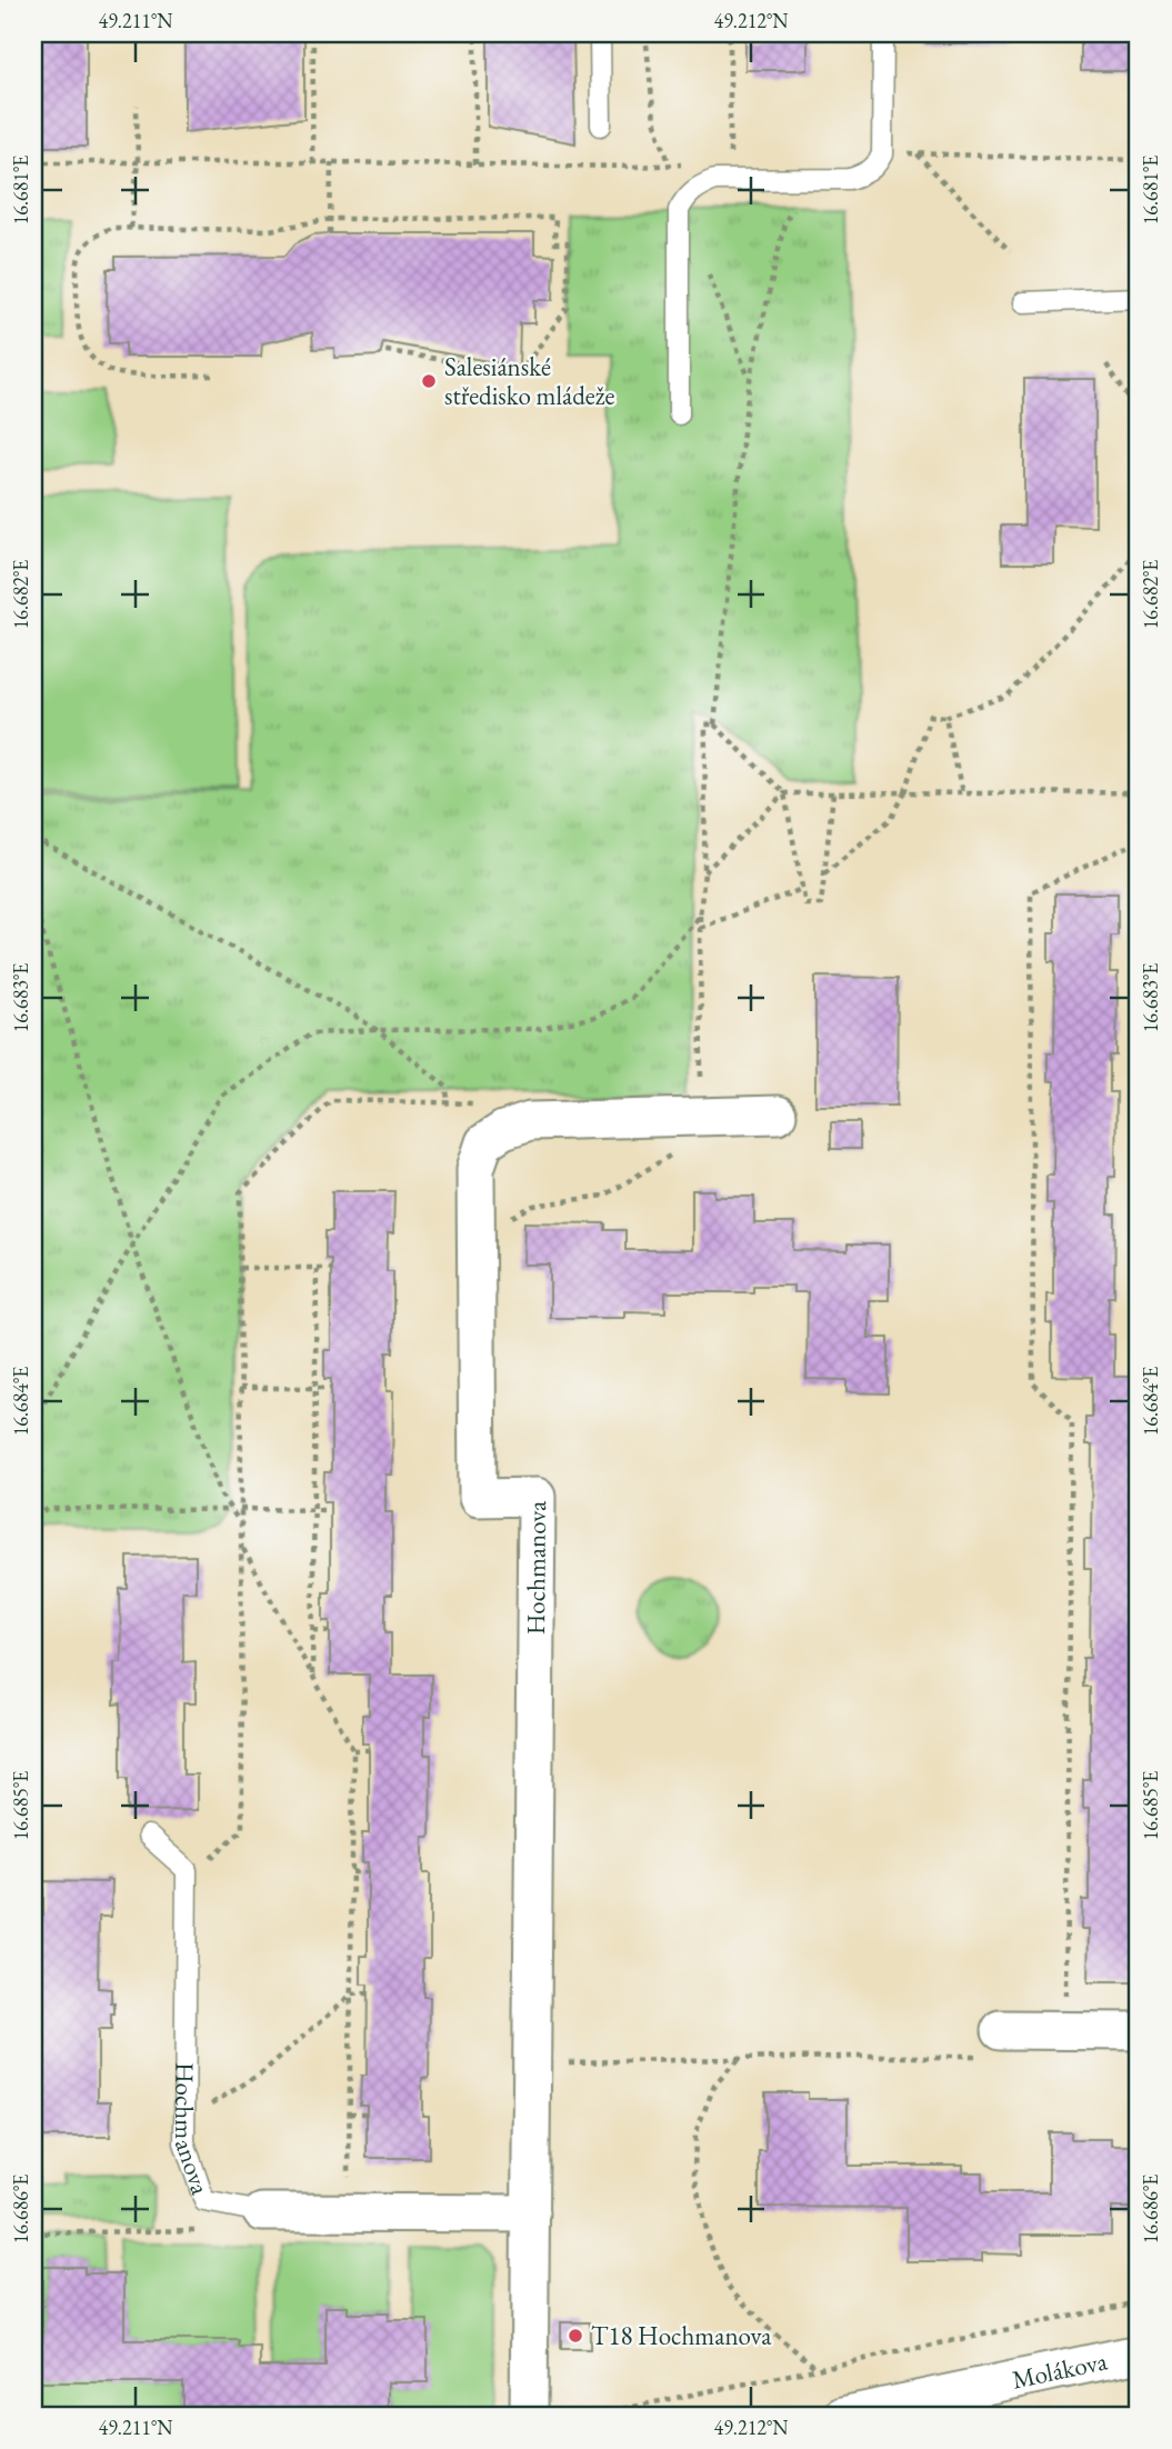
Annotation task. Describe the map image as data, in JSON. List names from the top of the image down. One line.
{"streets":{"street":["Hochmanova","Molákova"]},"places":["Salesiánské středisko mládeže","T18 Hochmanova"],"coordinates":["49.211°N","49.212°N","16.681°E","16.682°E","16.683°E","16.684°E","16.685°E","16.686°E"]}
